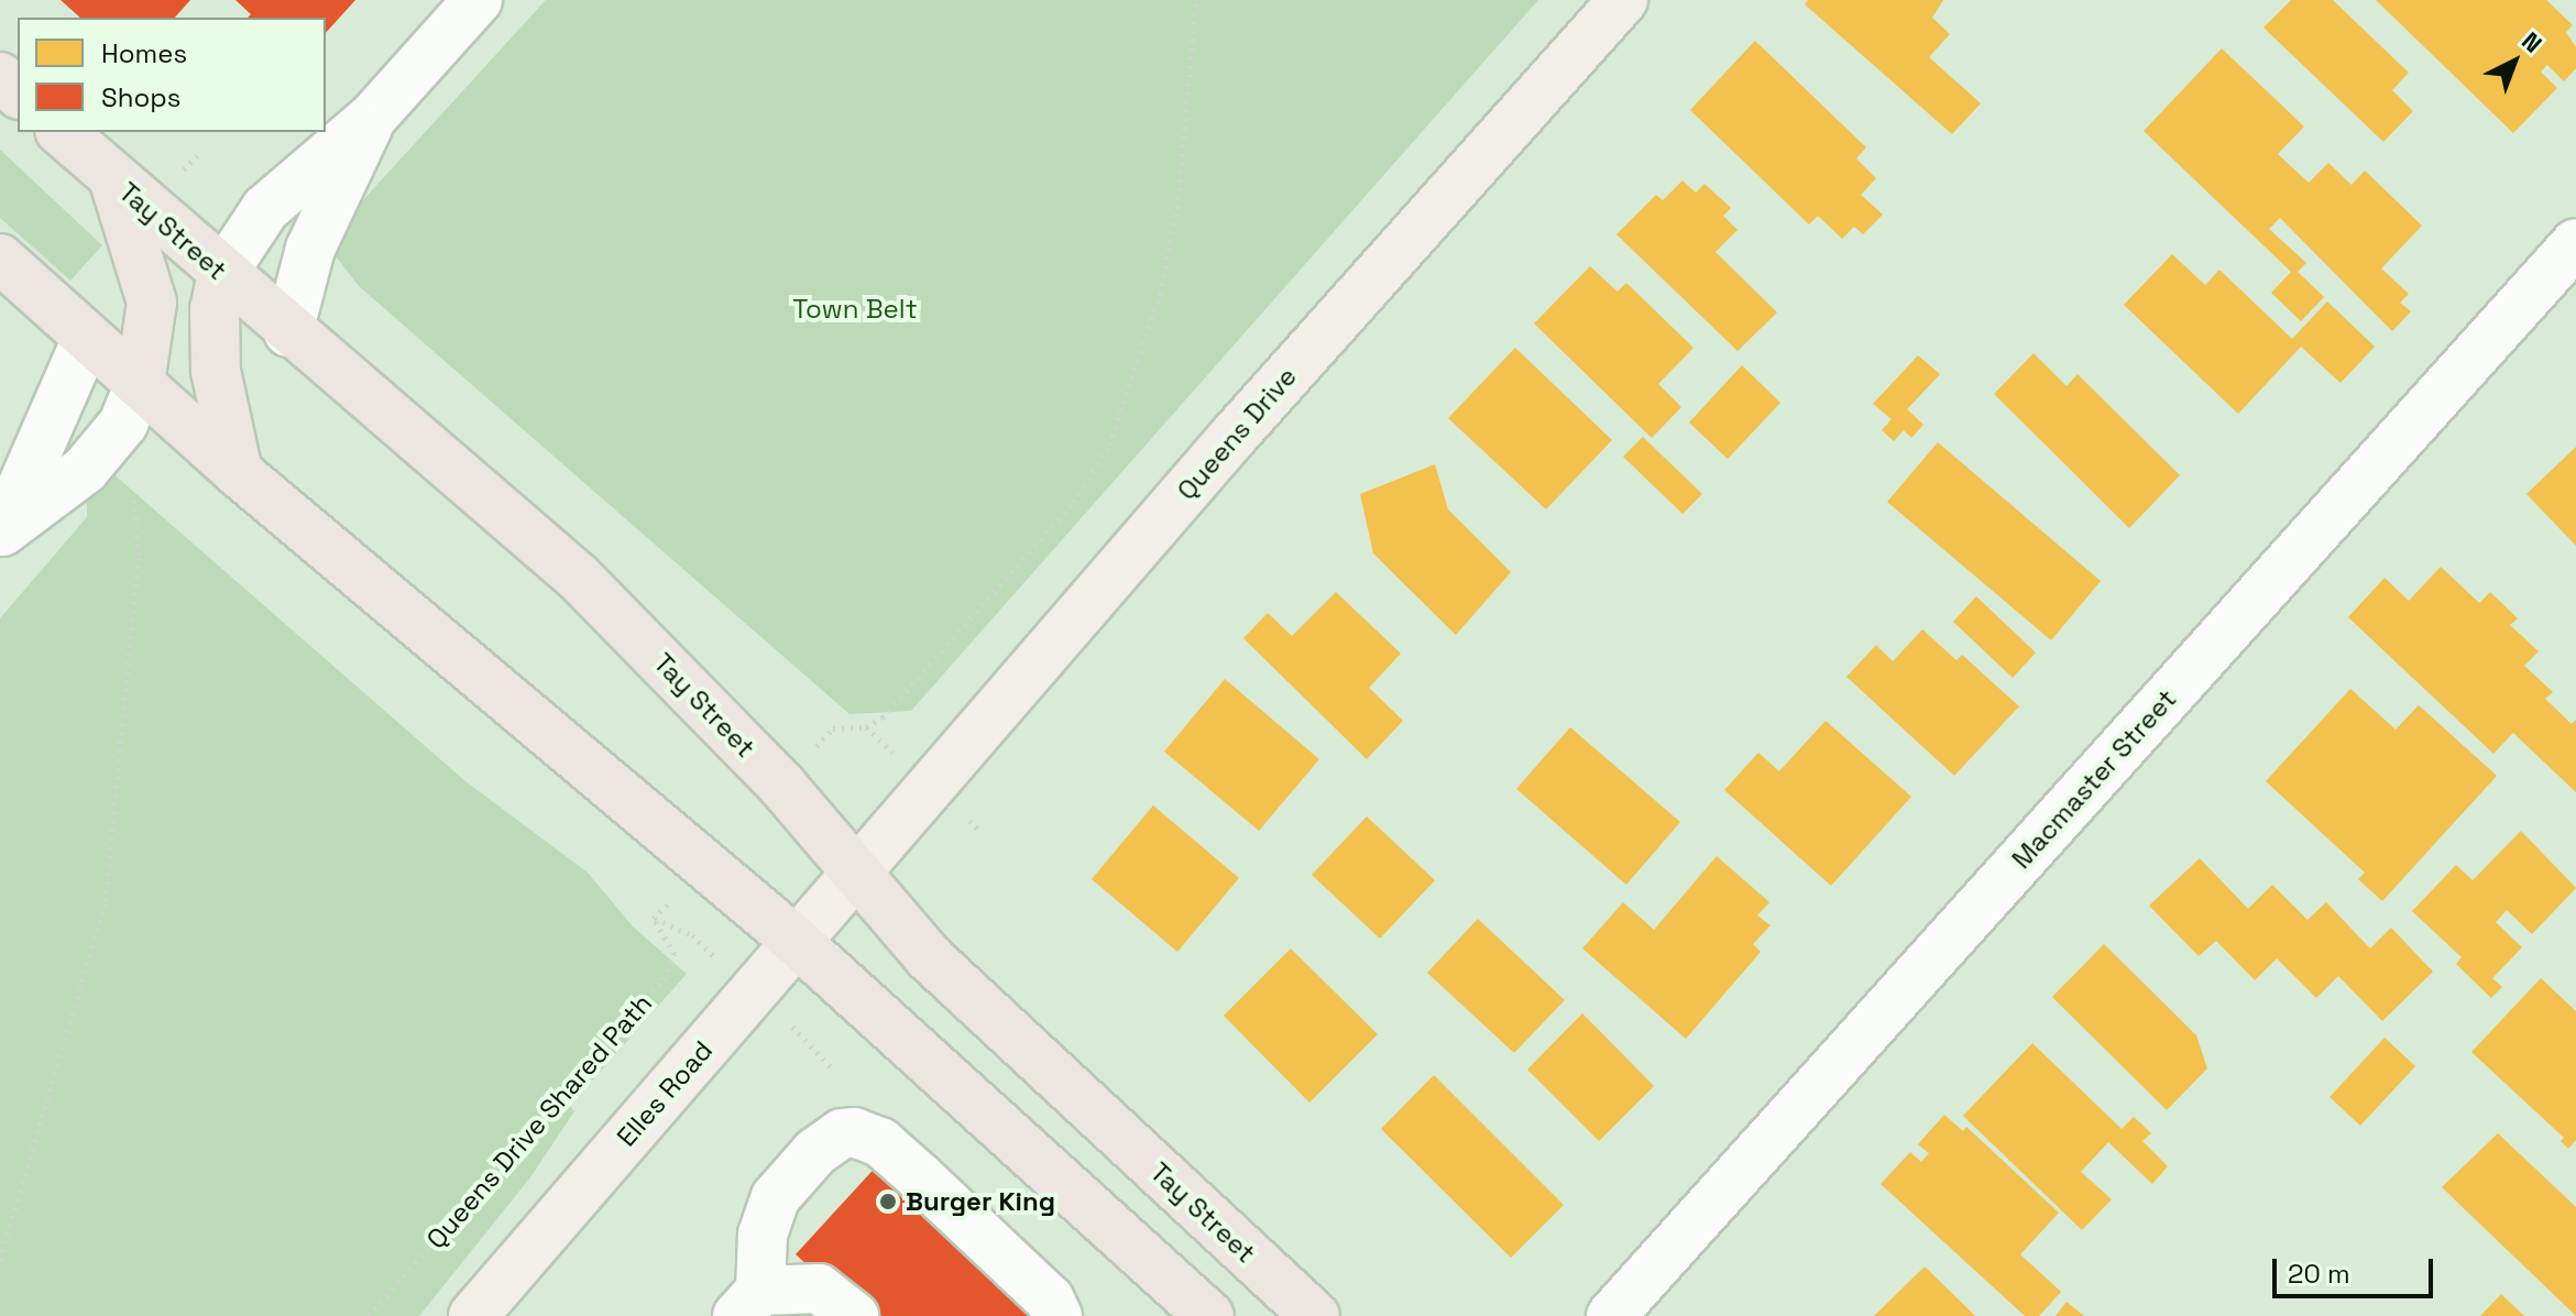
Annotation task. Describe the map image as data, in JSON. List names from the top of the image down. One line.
{"streets":{"highway":["Tay Street"],"main road":["Queens Drive","Elles Road"],"street":["Macmaster Street"],"path":["Queens Drive Shared Path"]},"crossings":[["Tay Street","Queens Drive"],["Tay Street","Elles Road"],["Queens Drive","Elles Road"]],"parks":["Town Belt"],"places":["Burger King"],"legend":["Homes","Shops"],"scale_bar":"20 m","north":"top right"}
